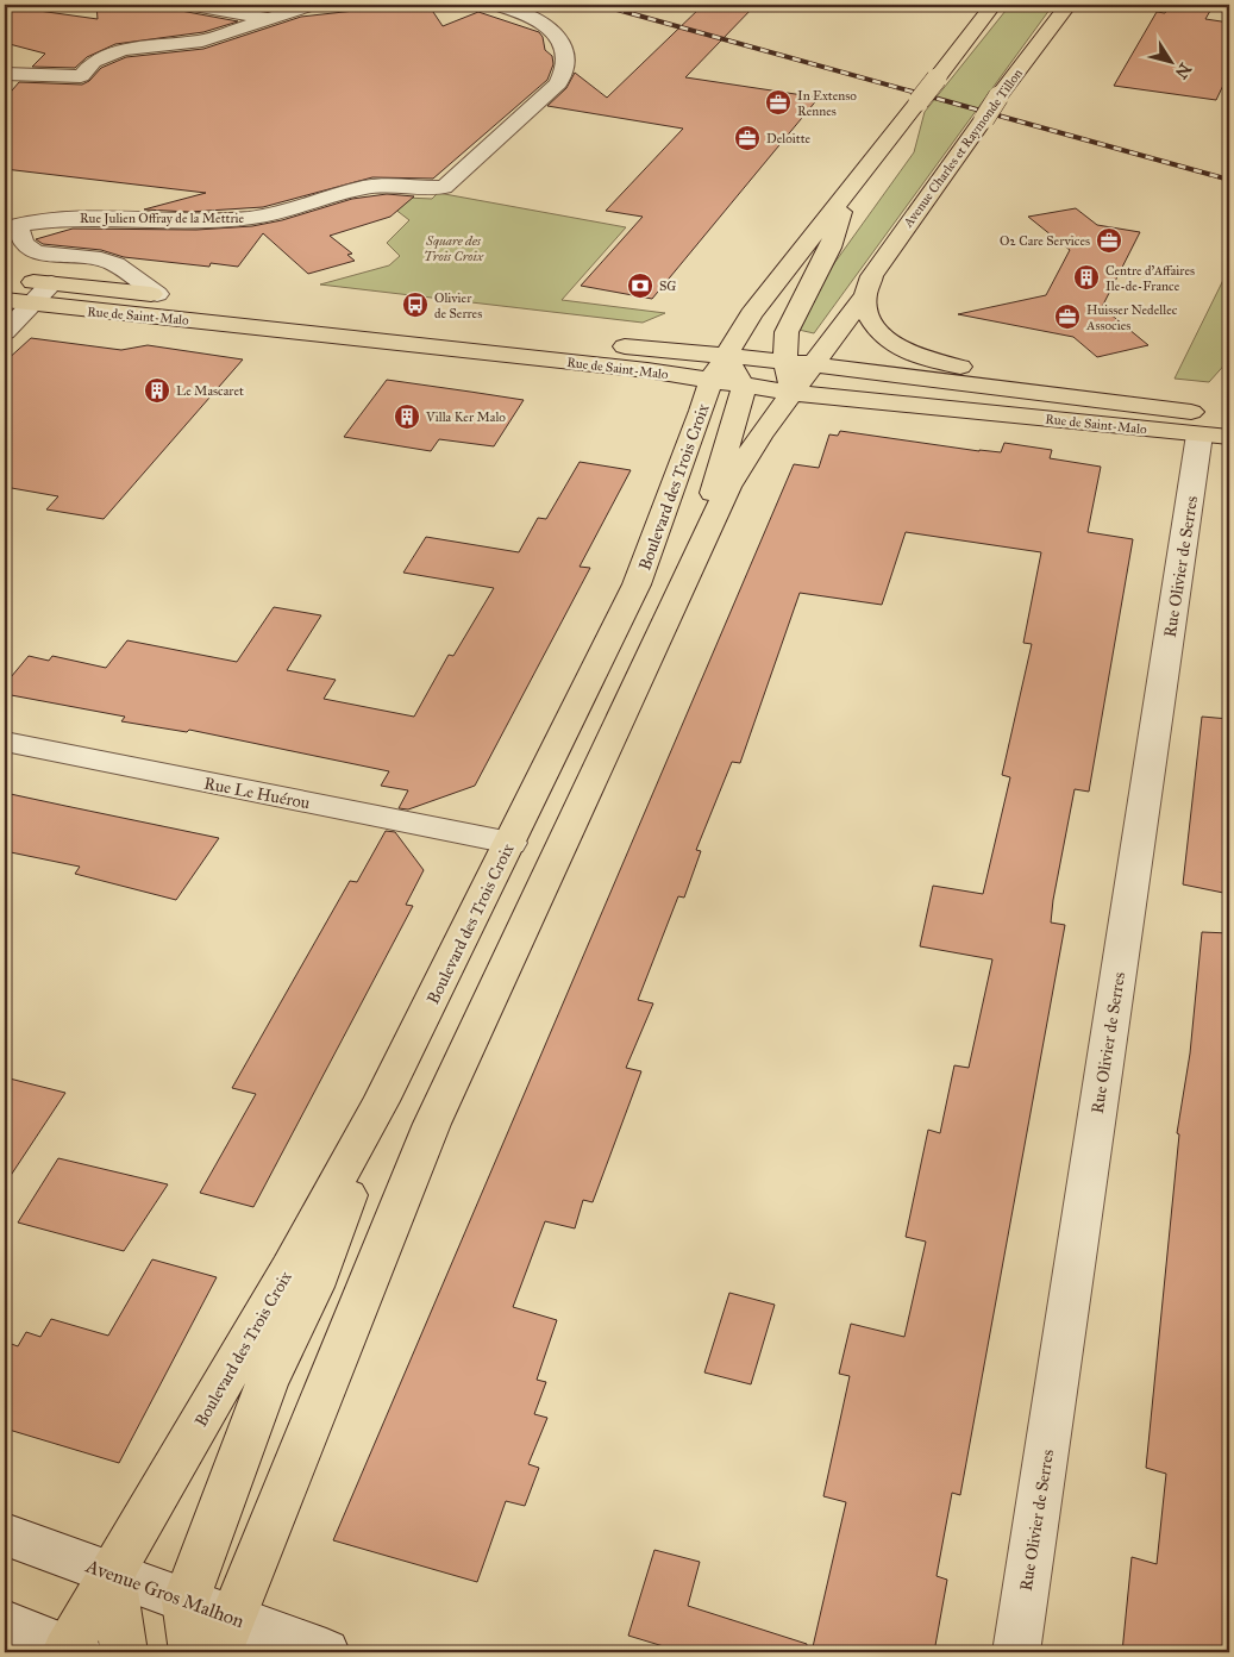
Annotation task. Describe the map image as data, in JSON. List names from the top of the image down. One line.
{"streets":{"main road":["Avenue Charles et Raymonde Tillon","Rue de Saint-Malo","Boulevard des Trois Croix"],"street":["Rue Julien Offray de la Mettrie","Rue Olivier de Serres","Rue Le Huérou","Avenue Gros Malhon"]},"crossings":[["Avenue Charles et Raymonde Tillon","Rue de Saint-Malo"],["Avenue Charles et Raymonde Tillon","Boulevard des Trois Croix"],["Rue de Saint-Malo","Boulevard des Trois Croix"],["Rue de Saint-Malo","Rue Olivier de Serres"],["Boulevard des Trois Croix","Rue Le Huérou"],["Boulevard des Trois Croix","Avenue Gros Malhon"]],"parks":["Square des Trois Croix"],"places":{"office":["In Extenso Rennes","Deloitte","O2 Care Services","Huisser Nedellec Associes"],"building":["Centre d'Affaires Ile-de-France","Le Mascaret","Villa Ker Malo"],"bank":["SG"],"bus stop":["Olivier de Serres"]},"north":"bottom right"}
